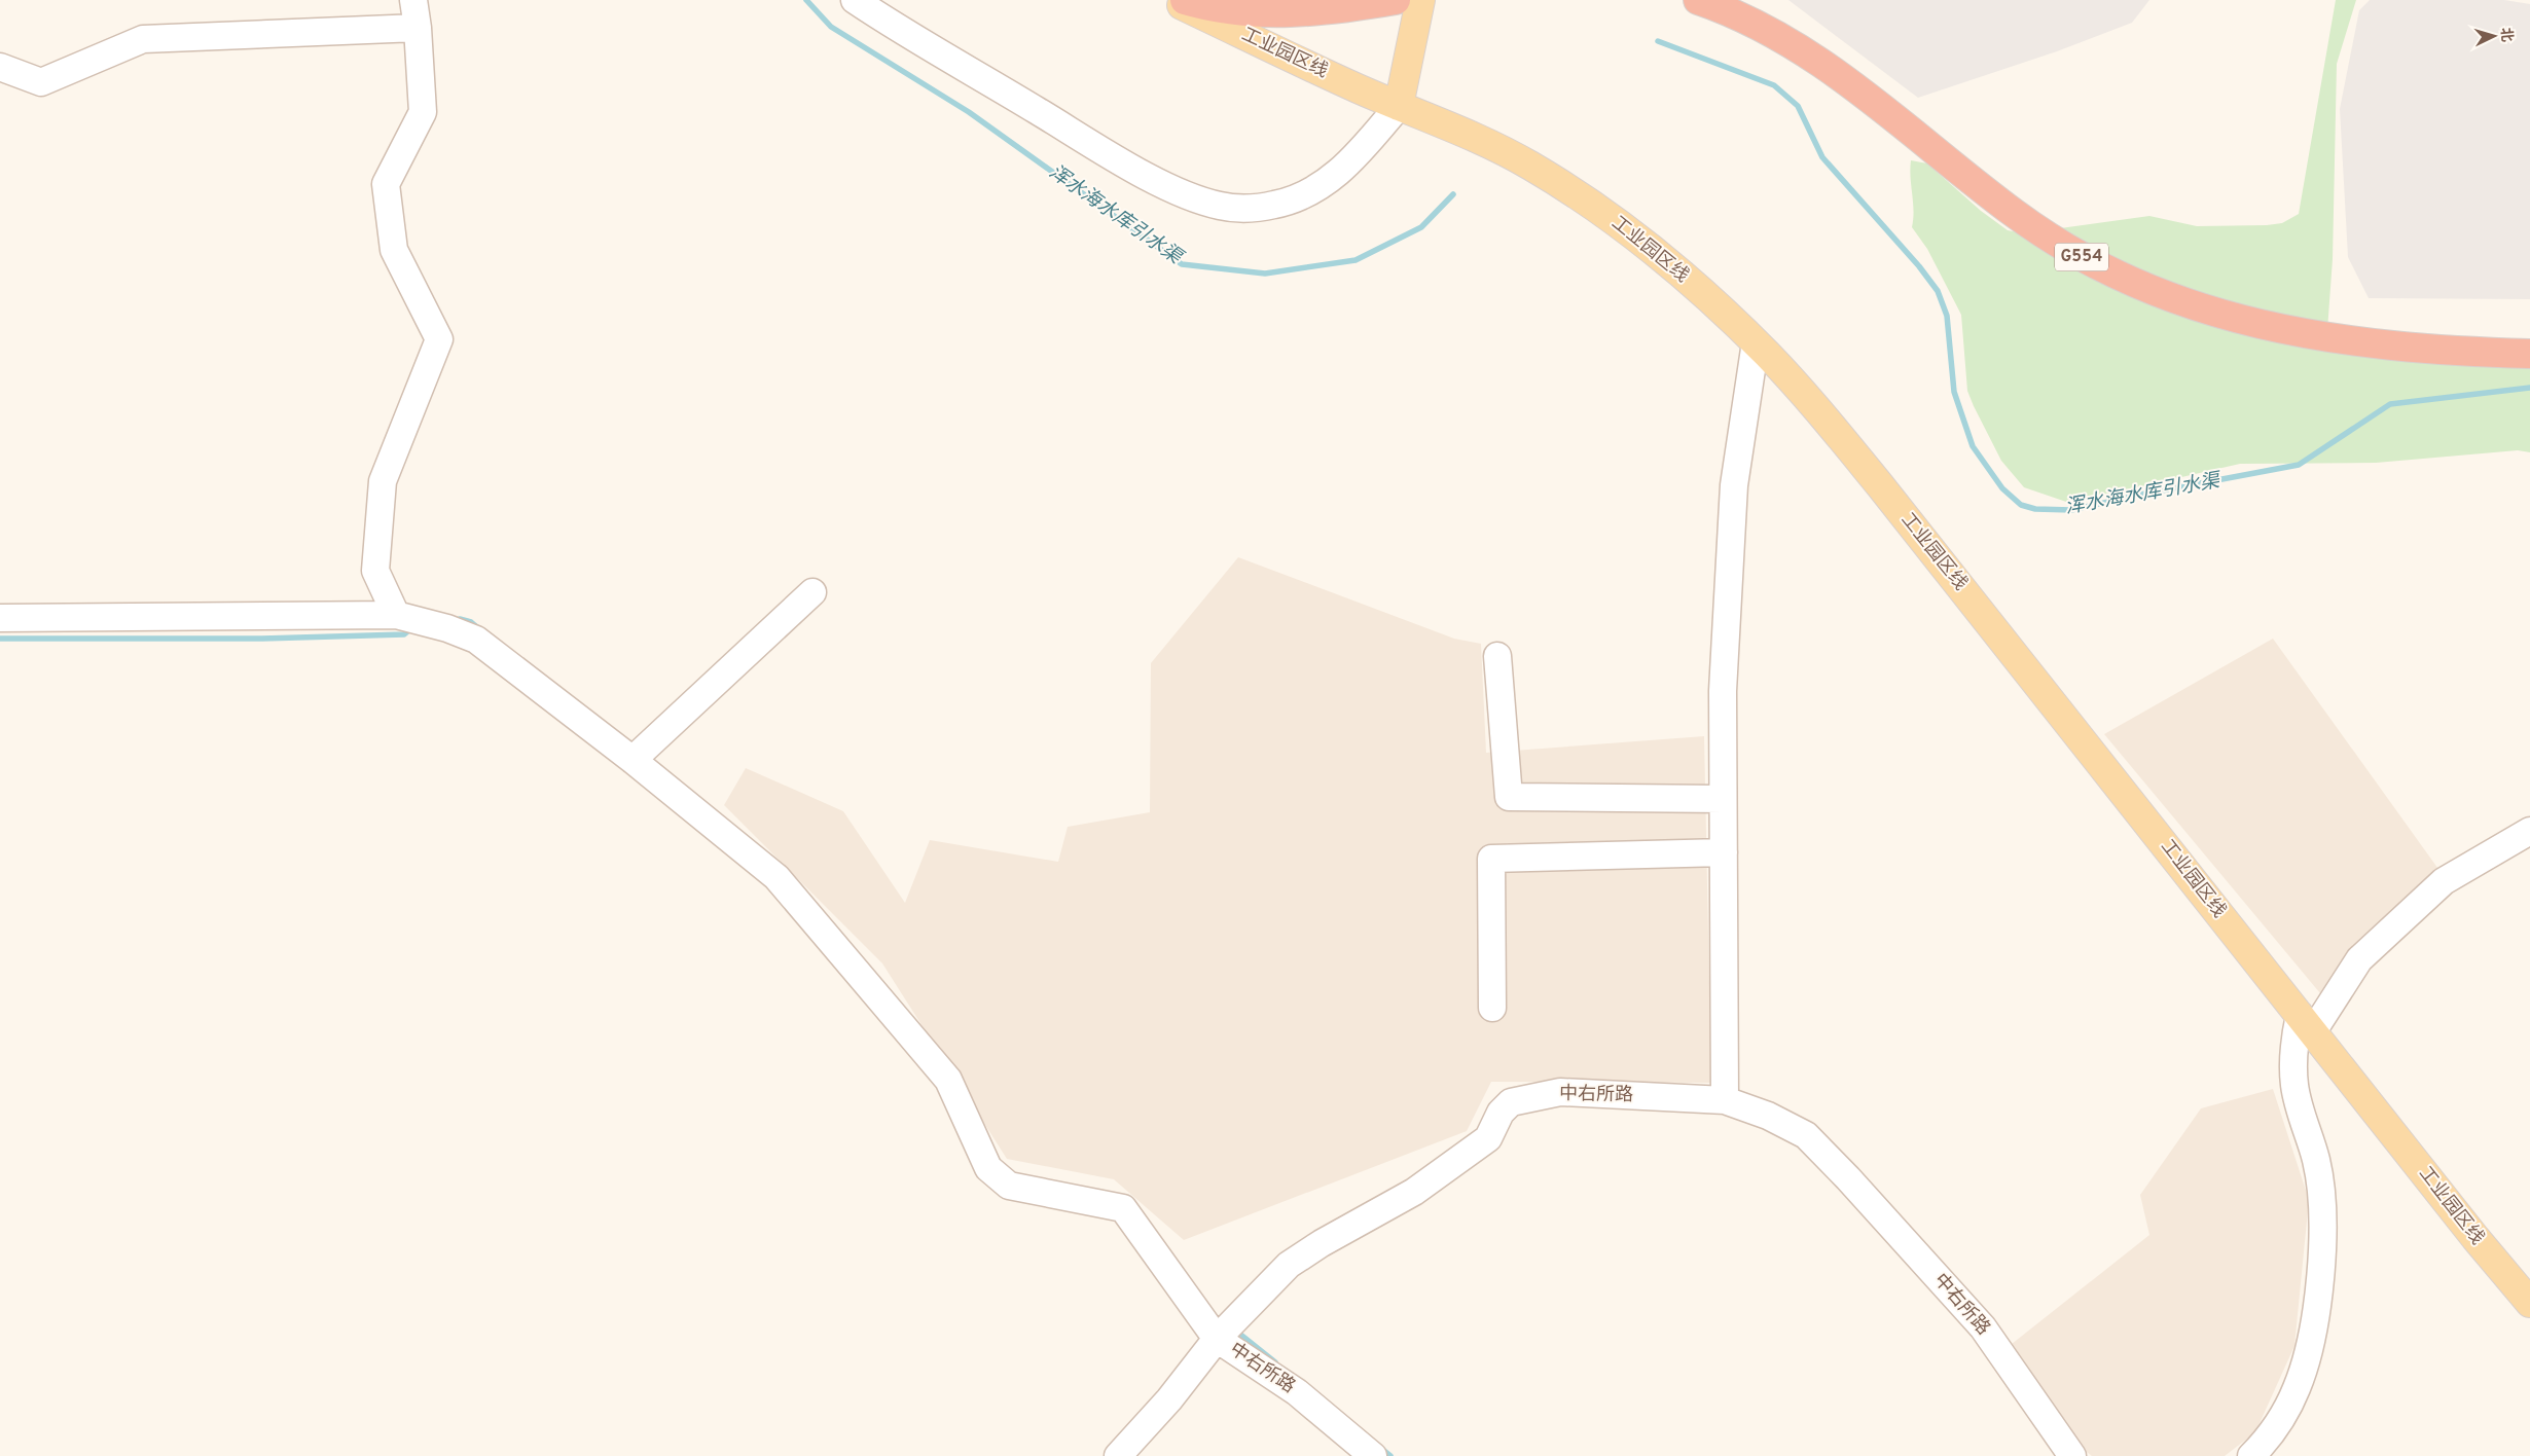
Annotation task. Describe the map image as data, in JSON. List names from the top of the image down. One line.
{"streets":{"highway":["G554"],"main road":["工业园区线"],"street":["中右所路"]},"water":["浑水海水库引水渠"],"north":"right"}
